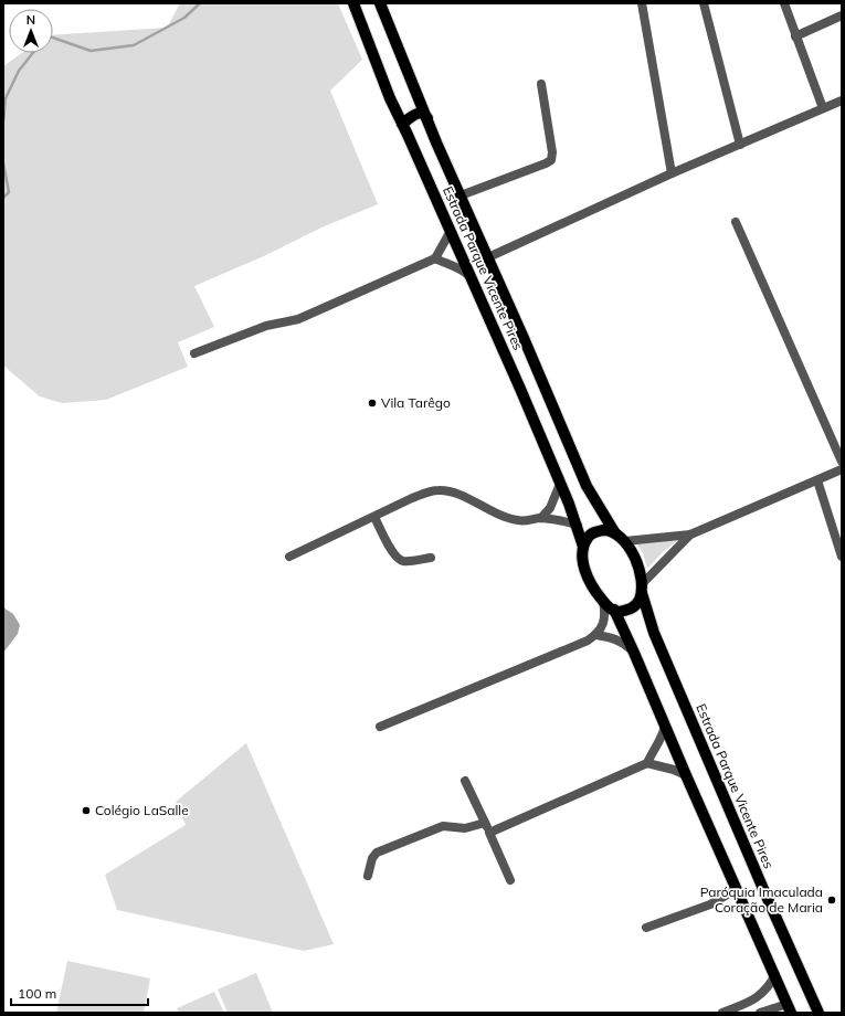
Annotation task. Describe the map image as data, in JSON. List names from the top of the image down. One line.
{"streets":{"main road":["Estrada Parque Vicente Pires"]},"places":["Vila Tarêgo","Colégio LaSalle","Paróquia Imaculada Coração de Maria"],"scale_bar":"100 m","north":"top"}
